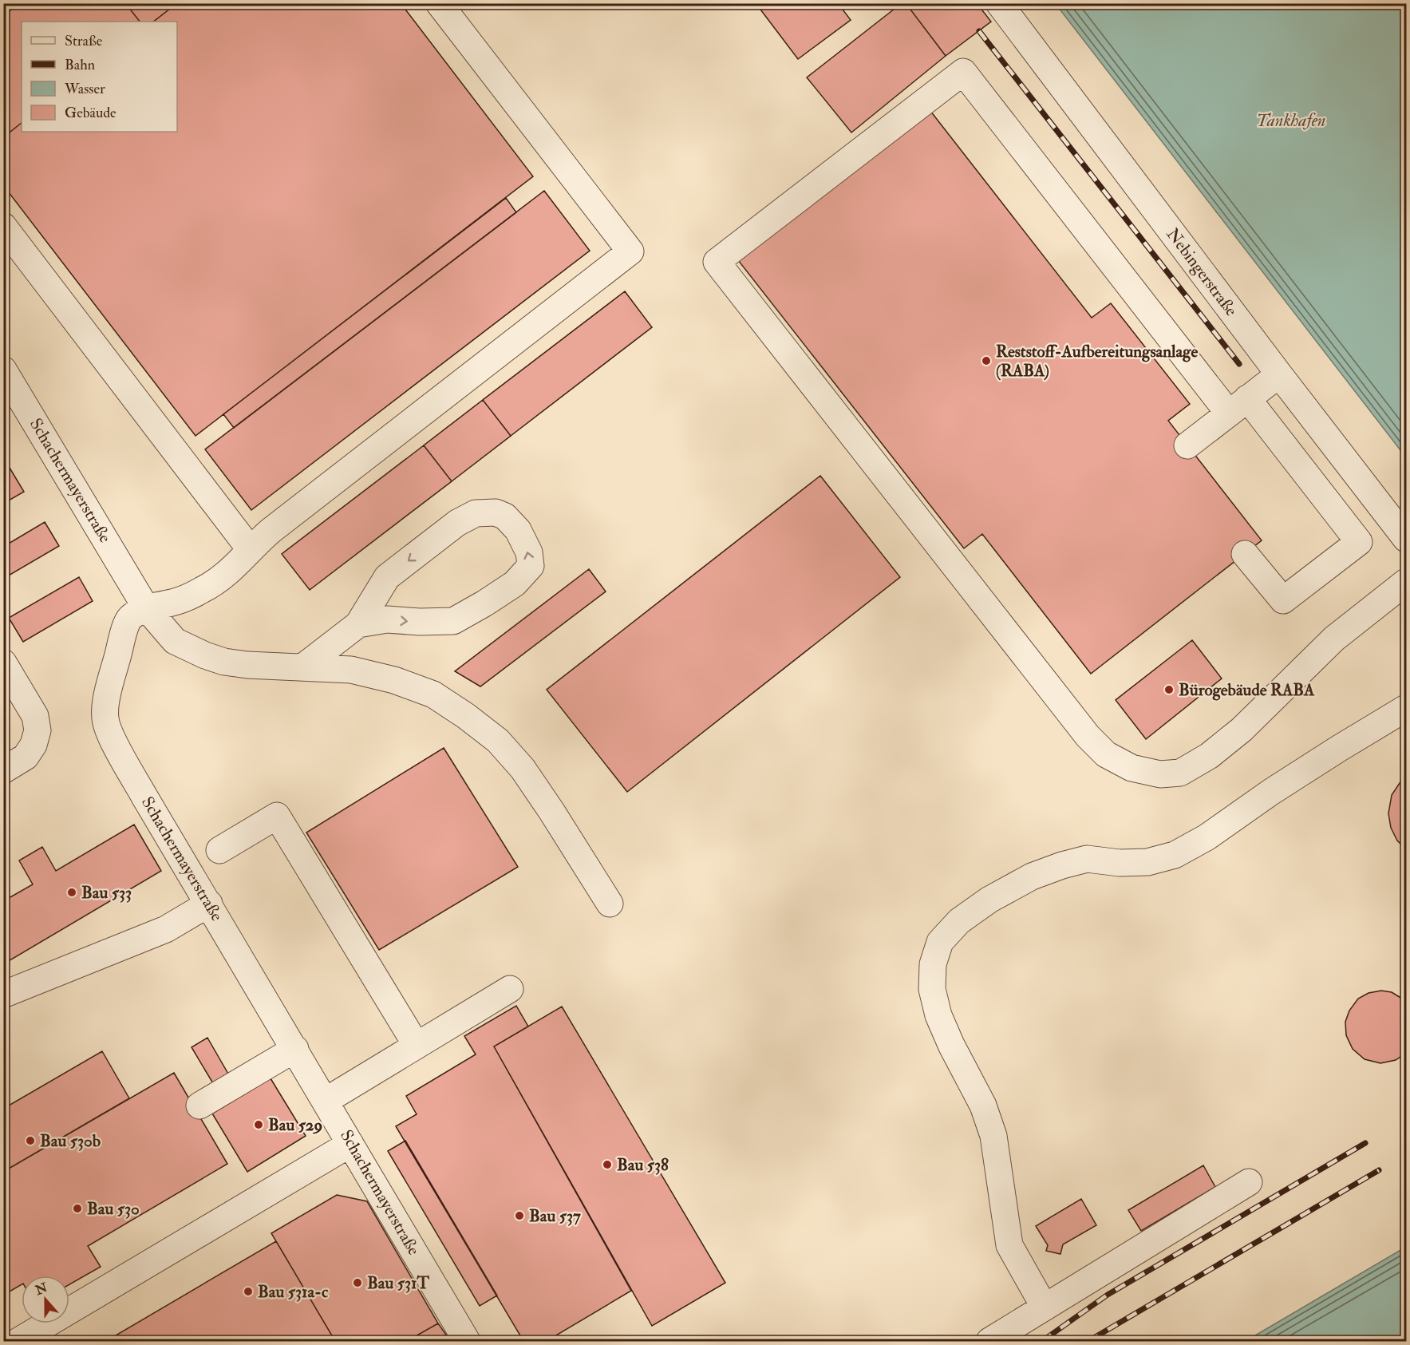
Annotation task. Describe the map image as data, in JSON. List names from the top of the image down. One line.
{"streets":{"street":["Nebingerstraße","Schachermayerstraße"]},"water":["Tankhafen"],"places":["Reststoff-Aufbereitungsanlage (RABA)","Bürogebäude RABA","Bau 533","Bau 529","Bau 530b","Bau 538","Bau 530","Bau 537","Bau 531T","Bau 531a-c"],"legend":["Straße","Bahn","Wasser","Gebäude"],"north":"top"}
